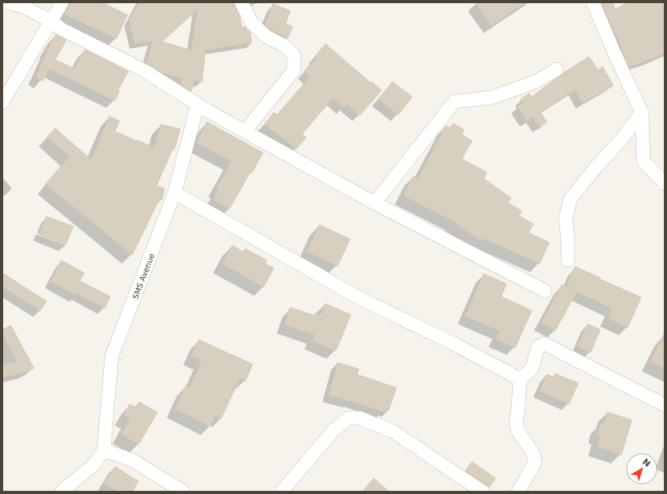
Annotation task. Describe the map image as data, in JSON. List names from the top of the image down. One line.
{"streets":{"street":["SMS Avenue"]},"north":"top right"}
